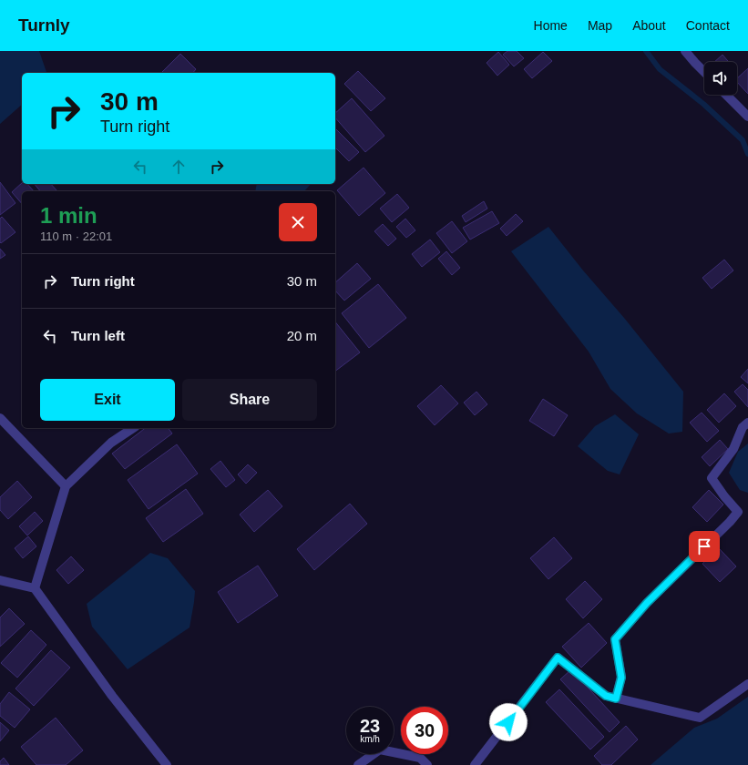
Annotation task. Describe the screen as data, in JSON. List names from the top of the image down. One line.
{"page":{"header":"Turnly","nav":["Home","Map","About","Contact"],"turn":["30 m","Turn right"],"heading":["1 min","110 m · 22:01"],"list":[{"name":"Turn right","value":"30 m"},{"name":"Turn left","value":"20 m"}],"buttons":["Exit","Share"],"speed":"23 km/h","limit":"30"}}
